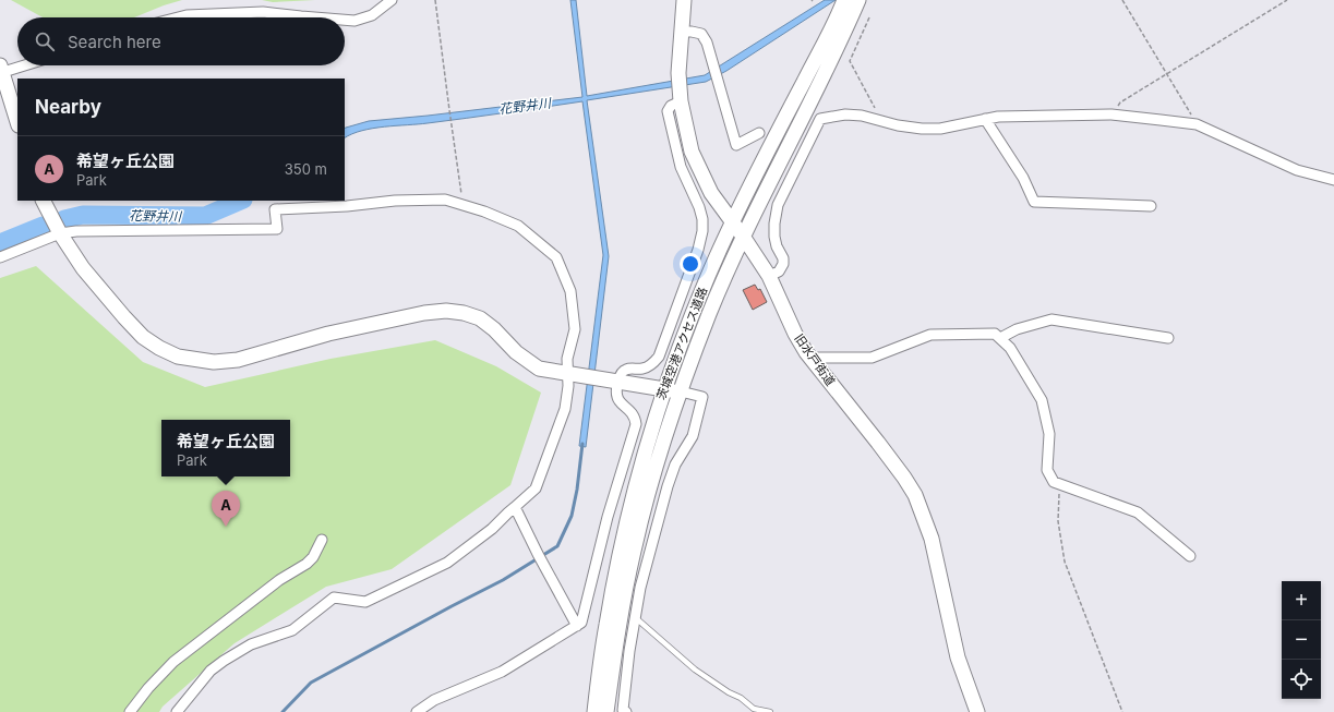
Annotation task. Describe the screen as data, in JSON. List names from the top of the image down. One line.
{"streets":{"street":["茨城空港アクセス道路","旧水戸街道"]},"crossings":[["茨城空港アクセス道路","旧水戸街道"]],"water":["花野井川"],"page":{"search":"Search here","heading":"Nearby","list":[{"mark":"A","name":"希望ヶ丘公園","note":"Park","value":"350 m"}],"popup":["希望ヶ丘公園","Park"],"pins":"A","map_buttons":["+","−"]}}
